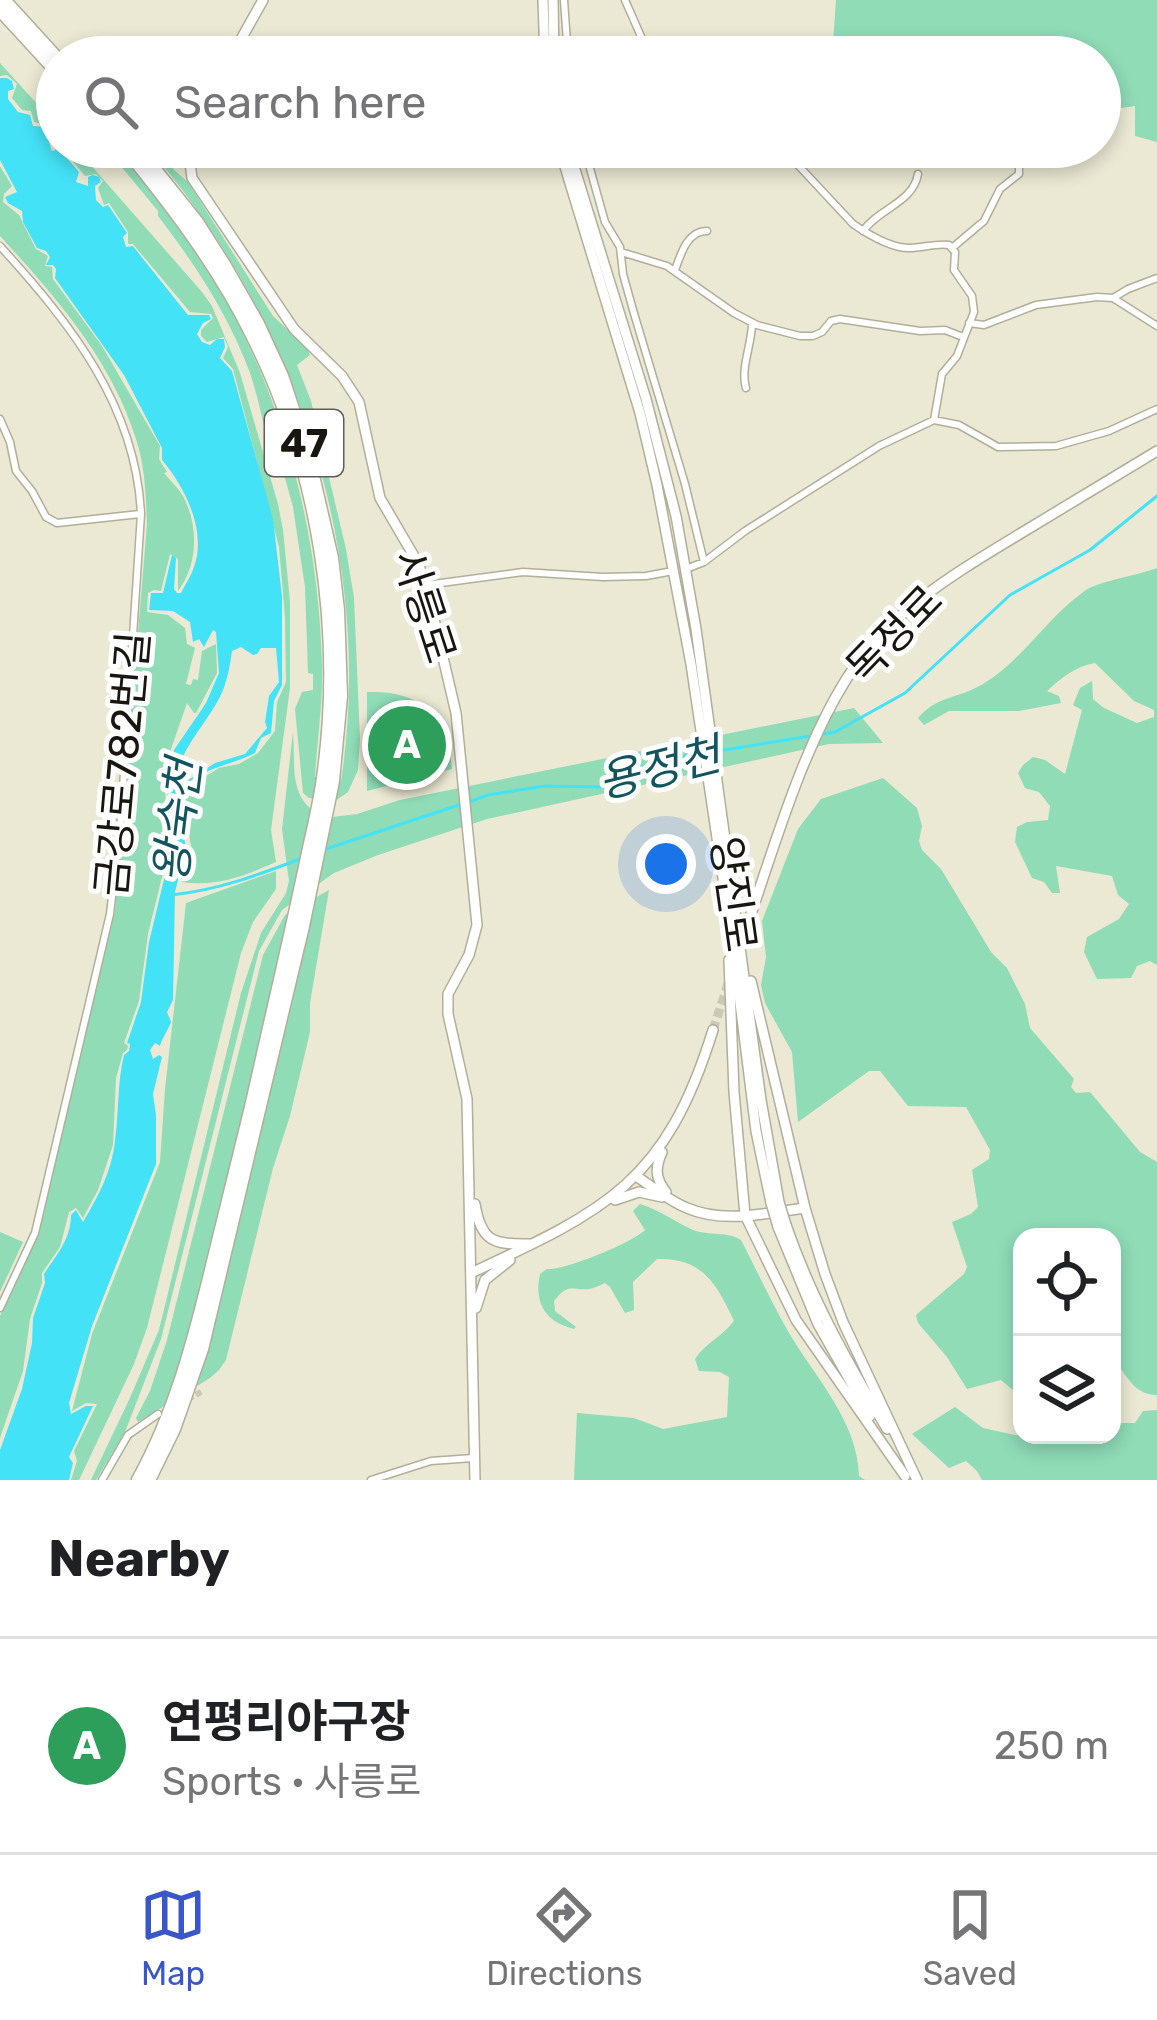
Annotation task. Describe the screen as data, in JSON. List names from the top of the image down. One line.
{"streets":{"highway":["47"],"main road":["사릉로","독정로","양진로"],"street":["금강로782번길"]},"water":["용정천","왕숙천"],"page":{"search":"Search here","pins":"A","heading":"Nearby","list":[{"mark":"A","name":"연평리야구장","note":"Sports · 사릉로","value":"250 m"}],"nav":["Map","Directions","Saved"]}}
